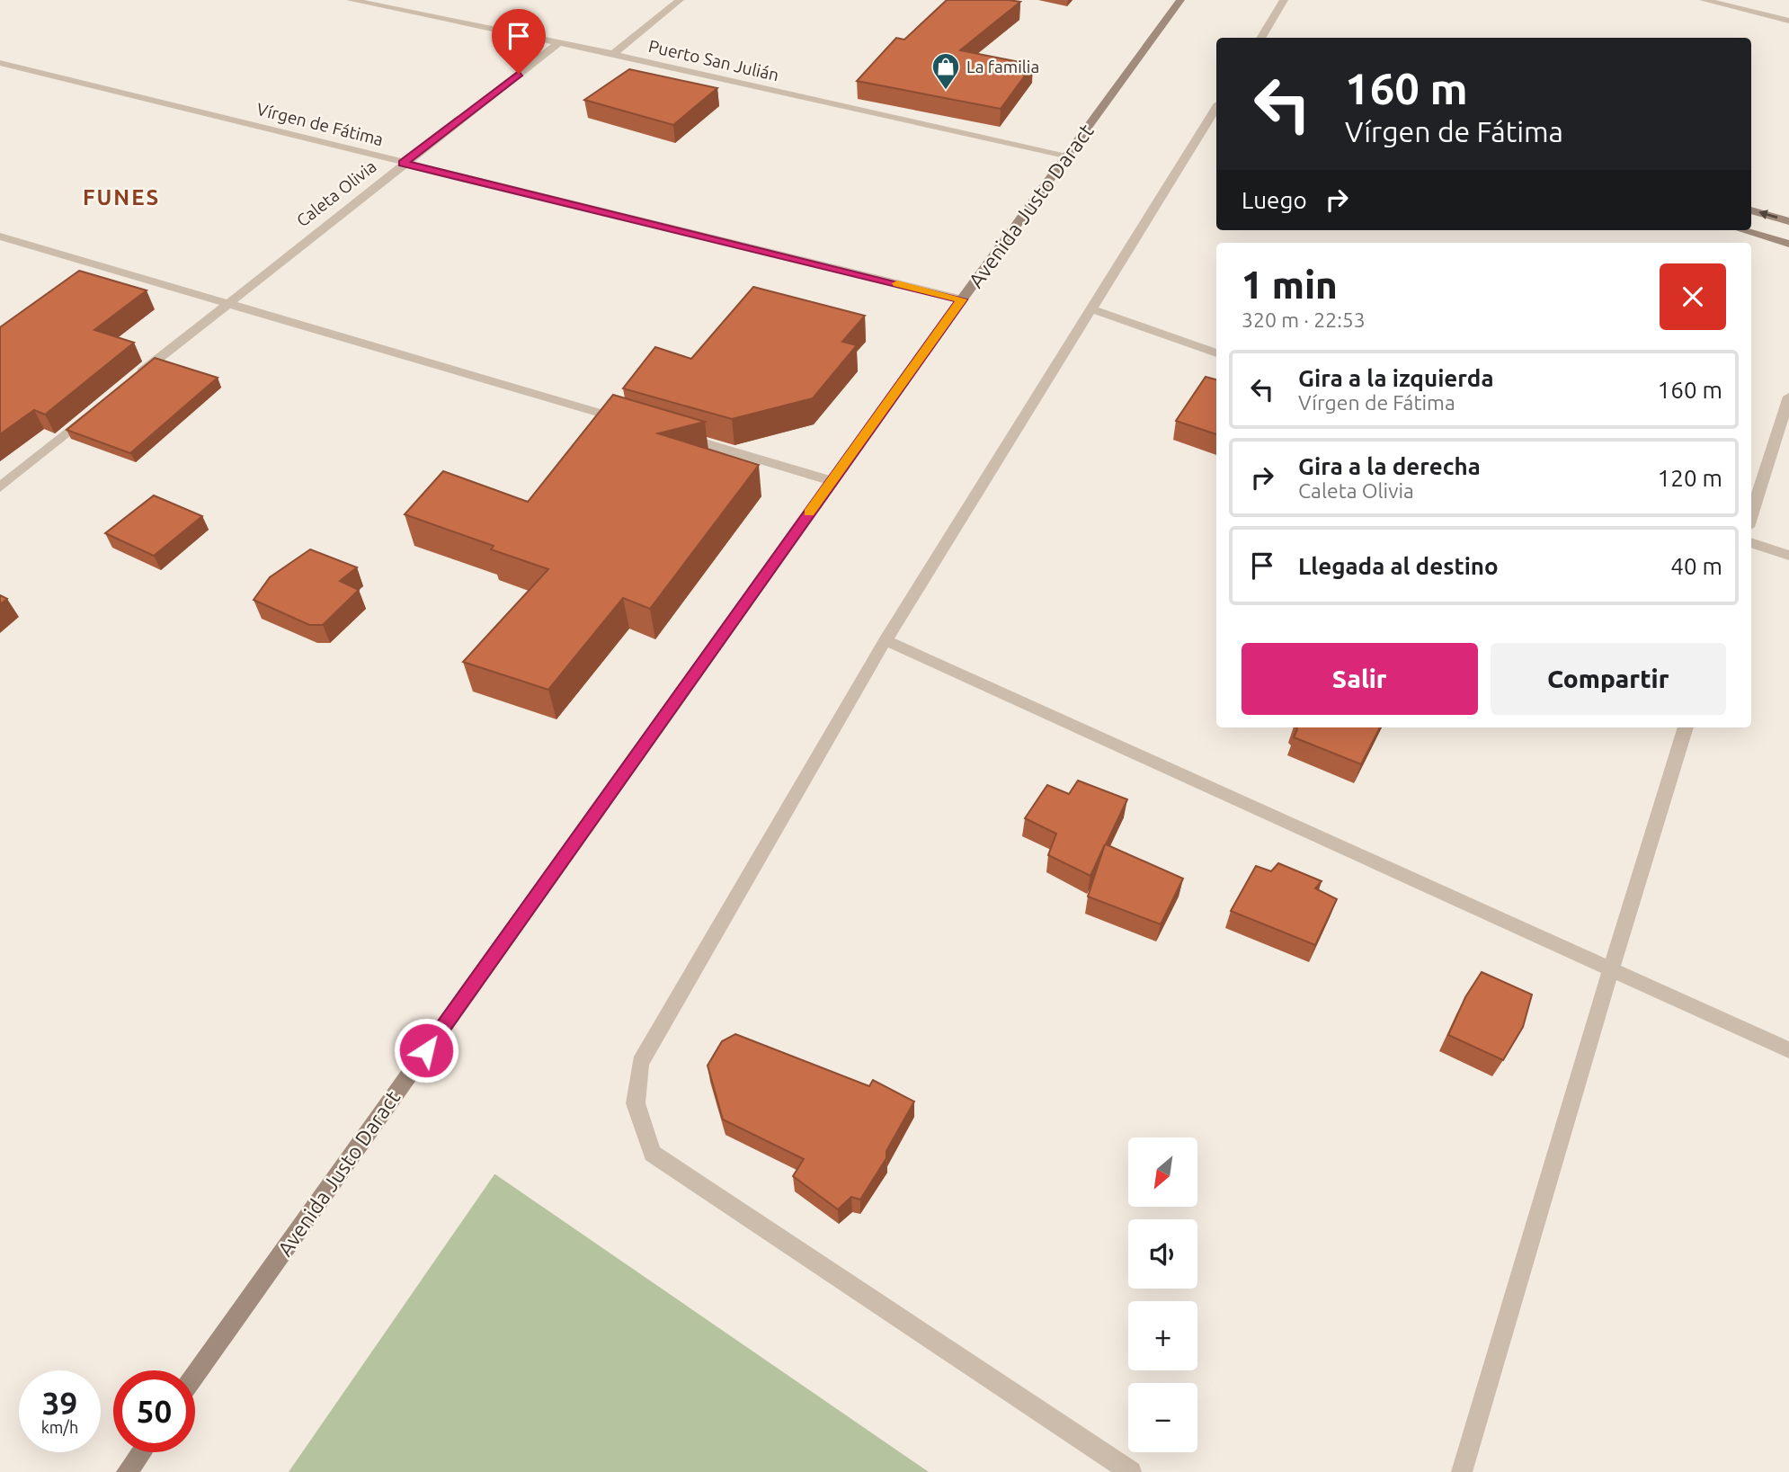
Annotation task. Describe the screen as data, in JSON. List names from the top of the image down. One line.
{"streets":{"main road":["Avenida Justo Daract"],"street":["Puerto San Julián","Vírgen de Fátima","Caleta Olivia"]},"crossings":[["Puerto San Julián","Caleta Olivia"],["Puerto San Julián","Avenida Justo Daract"],["Vírgen de Fátima","Caleta Olivia"],["Vírgen de Fátima","Avenida Justo Daract"]],"districts":["FUNES"],"places":{"shop":["La familia"]},"north":"bottom left","page":{"turn":["160 m","Vírgen de Fátima"],"then":"Luego","heading":["1 min","320 m · 22:53"],"list":[{"name":"Gira a la izquierda","note":"Vírgen de Fátima","value":"160 m"},{"name":"Gira a la derecha","note":"Caleta Olivia","value":"120 m"},{"name":"Llegada al destino","value":"40 m"}],"buttons":["Salir","Compartir"],"map_buttons":["+","−"],"speed":"39 km/h","limit":"50"}}
